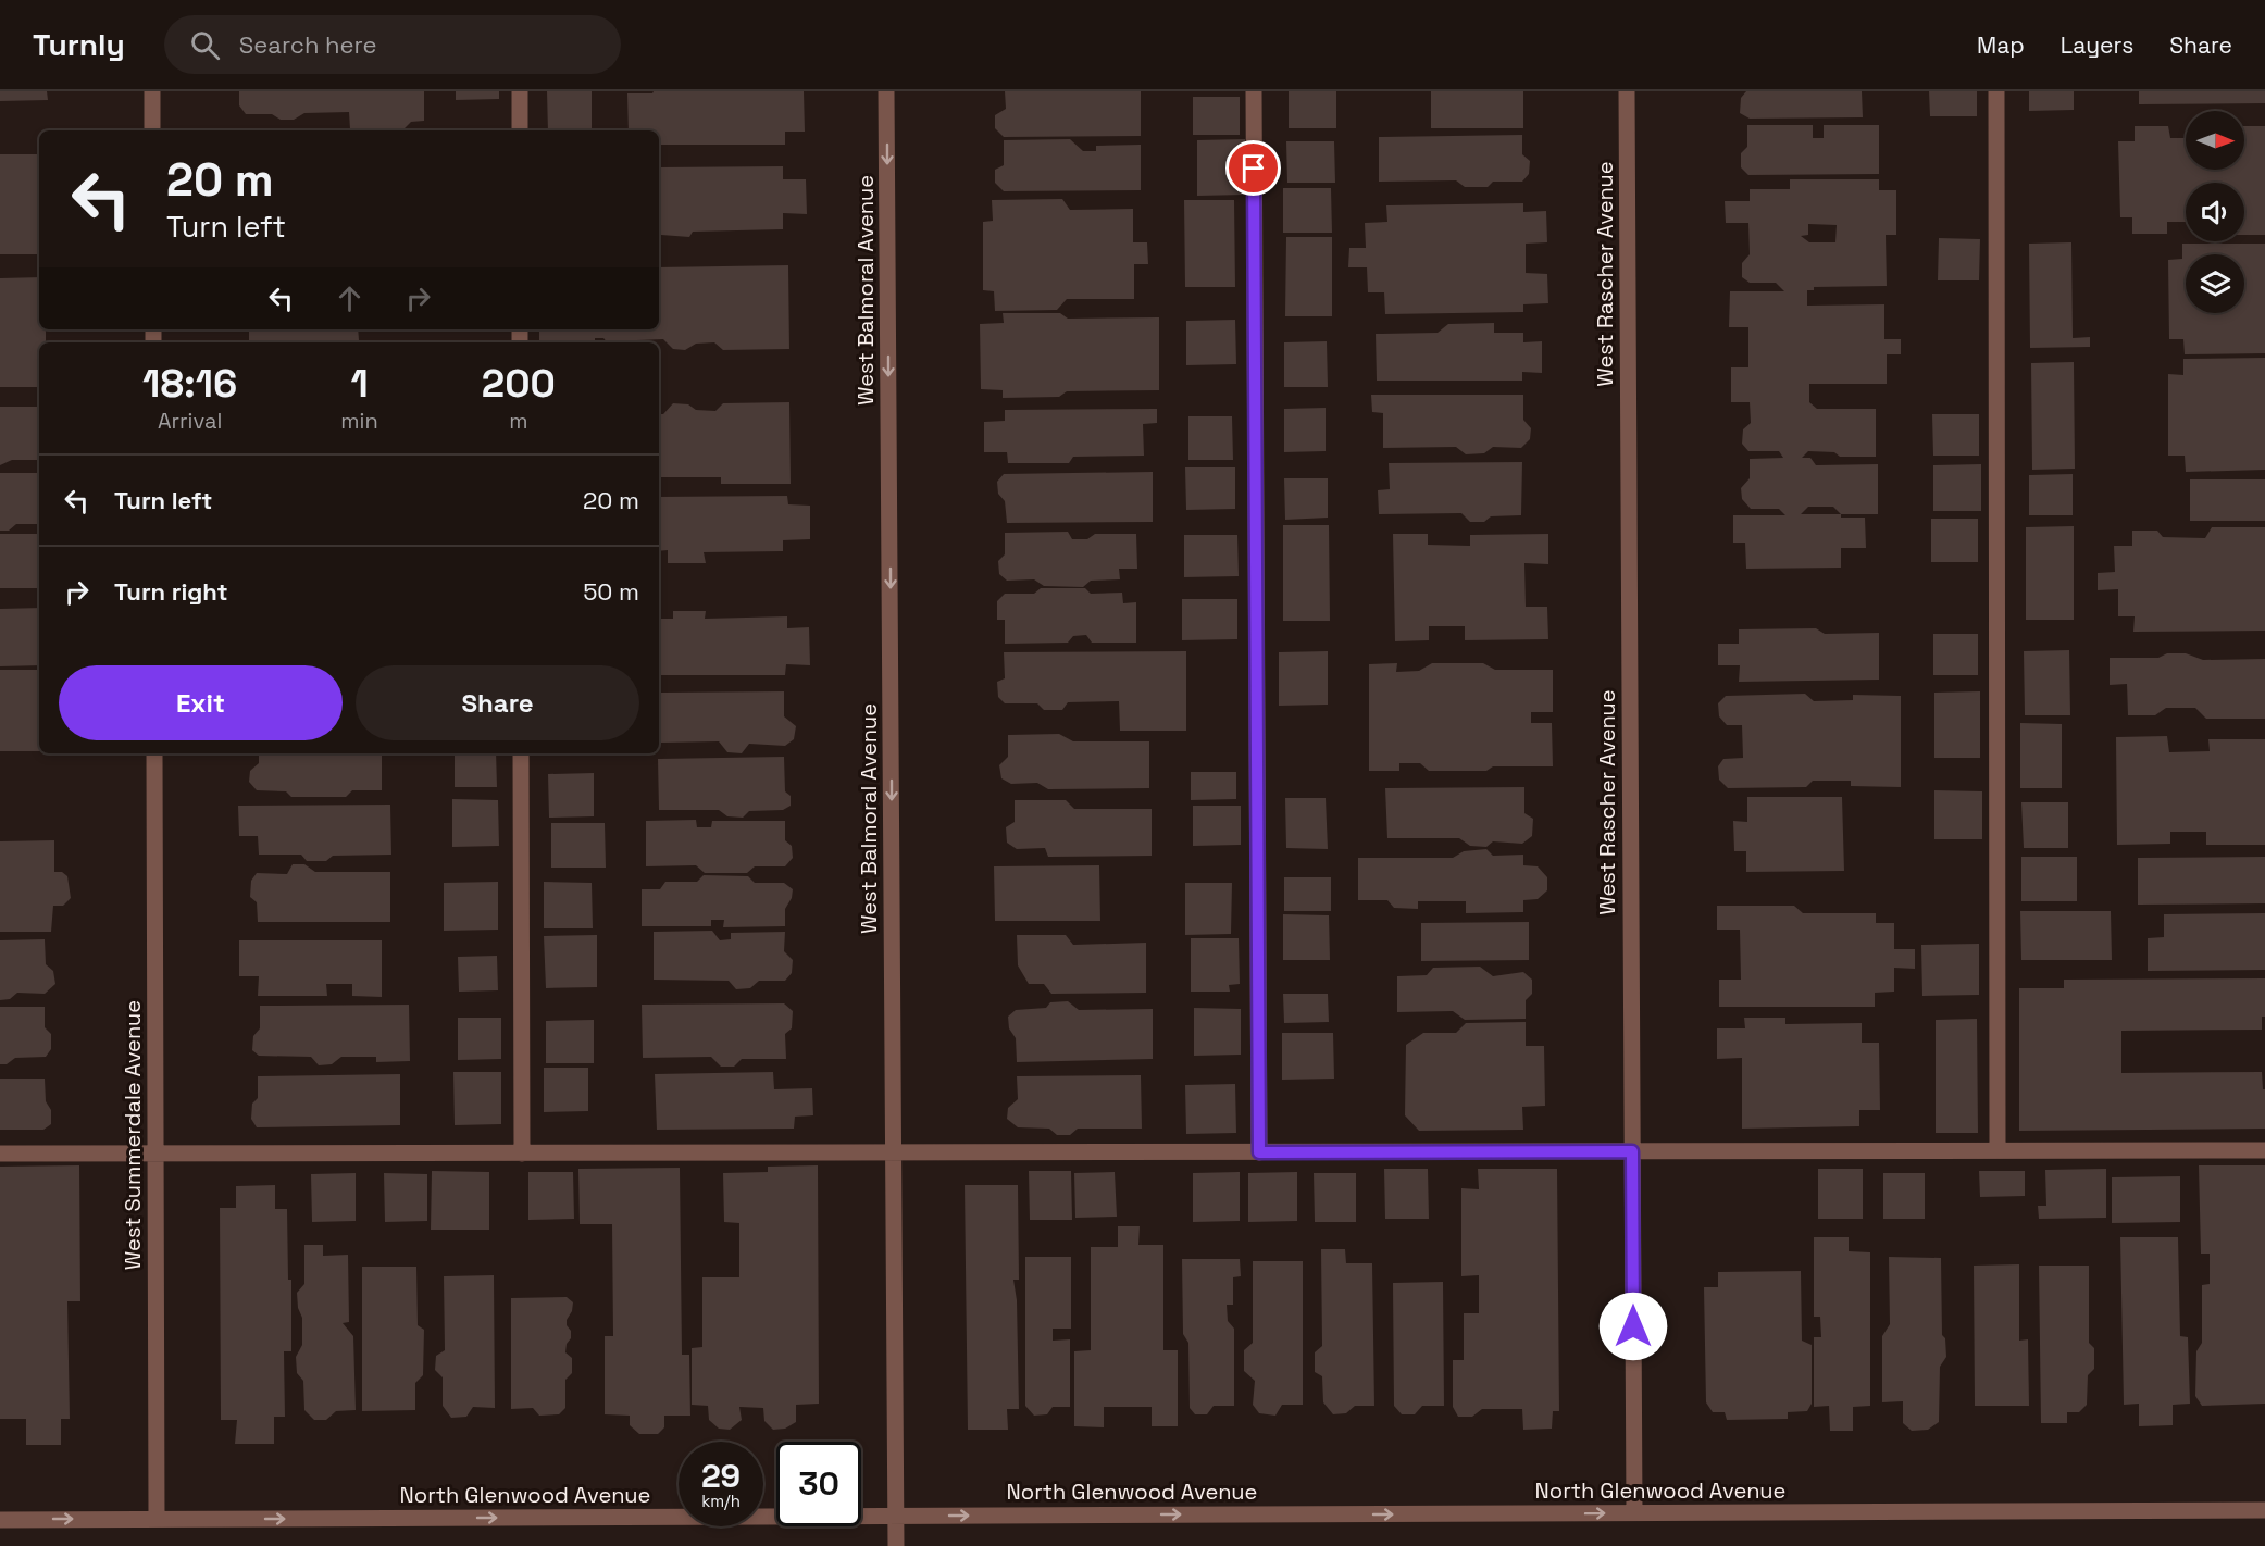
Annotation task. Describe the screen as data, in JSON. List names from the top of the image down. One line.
{"streets":{"street":["West Rascher Avenue","West Balmoral Avenue","West Summerdale Avenue","North Glenwood Avenue"]},"crossings":[["West Rascher Avenue","North Glenwood Avenue"],["West Balmoral Avenue","North Glenwood Avenue"],["West Summerdale Avenue","North Glenwood Avenue"]],"one_way":["West Balmoral Avenue","North Glenwood Avenue"],"north":"right","page":{"header":"Turnly","search":"Search here","nav":["Map","Layers","Share"],"turn":["20 m","Turn left"],"eta":["18:16","Arrival","1","min","200","m"],"list":[{"name":"Turn left","value":"20 m"},{"name":"Turn right","value":"50 m"}],"buttons":["Exit","Share"],"speed":"29 km/h","limit":"30"}}
